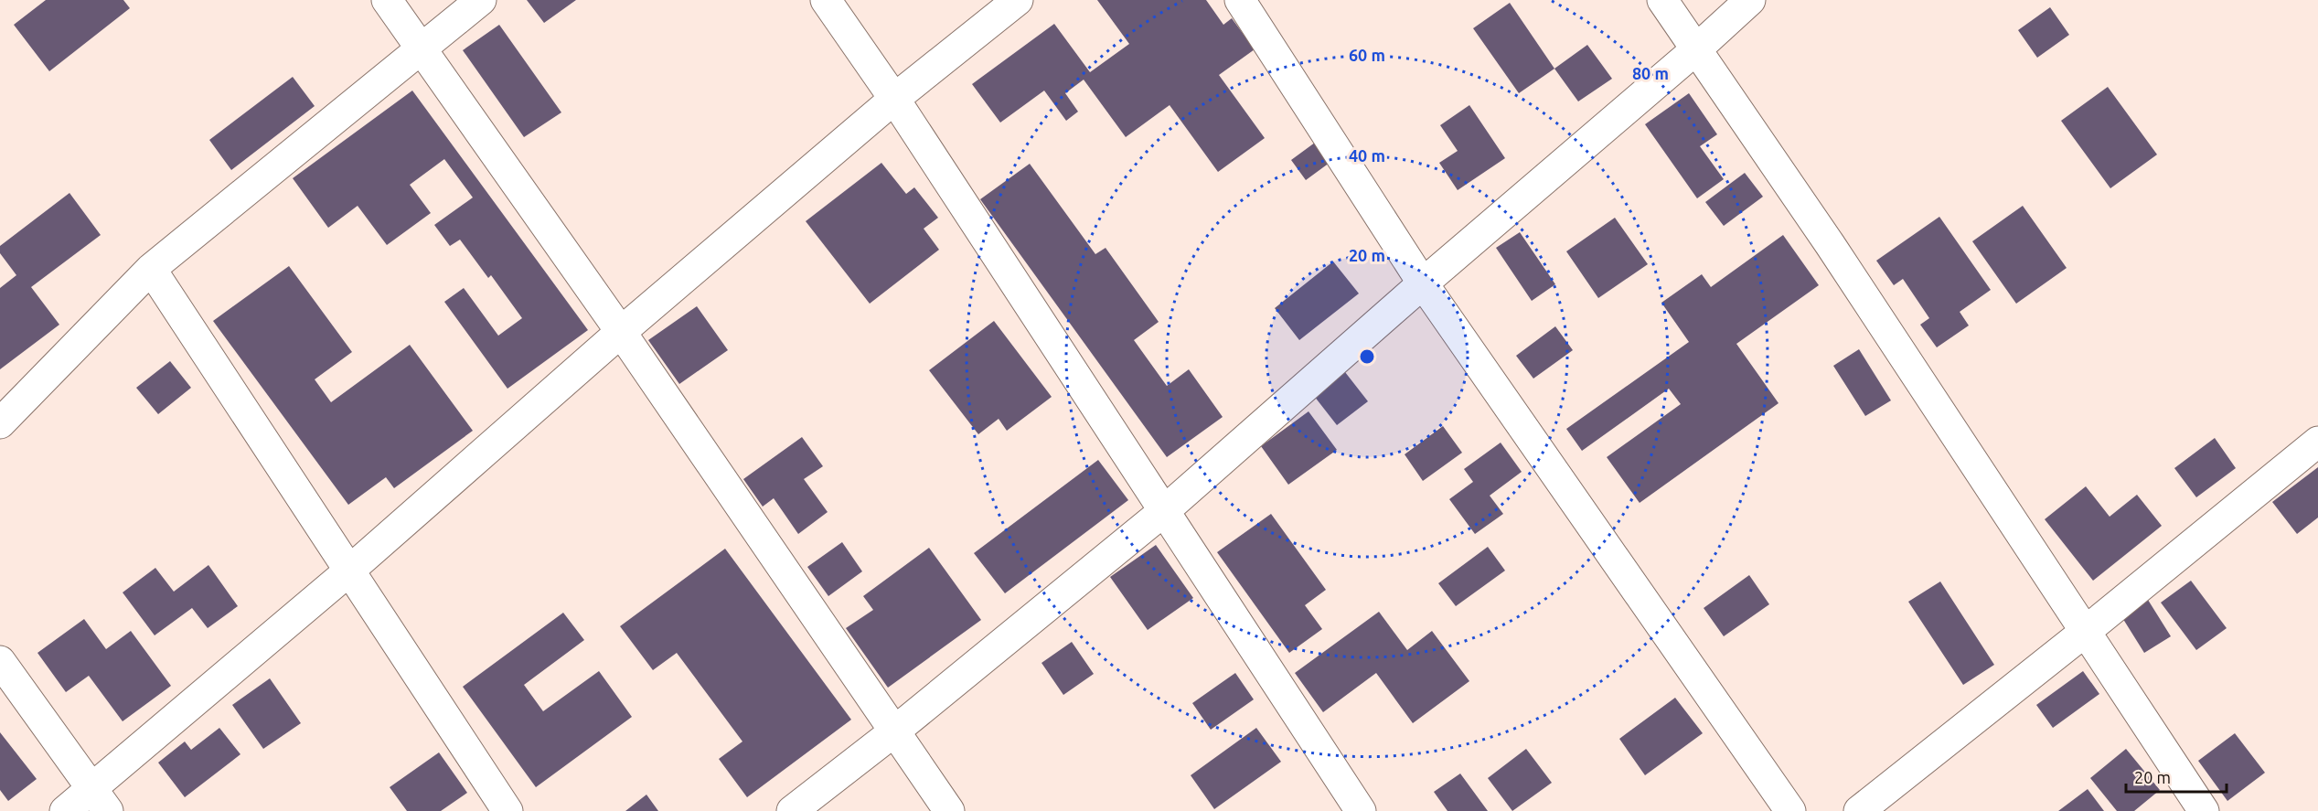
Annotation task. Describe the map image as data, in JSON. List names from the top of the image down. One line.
{"scale_bar":"20 m","rings":["60 m","80 m","40 m","20 m"]}
